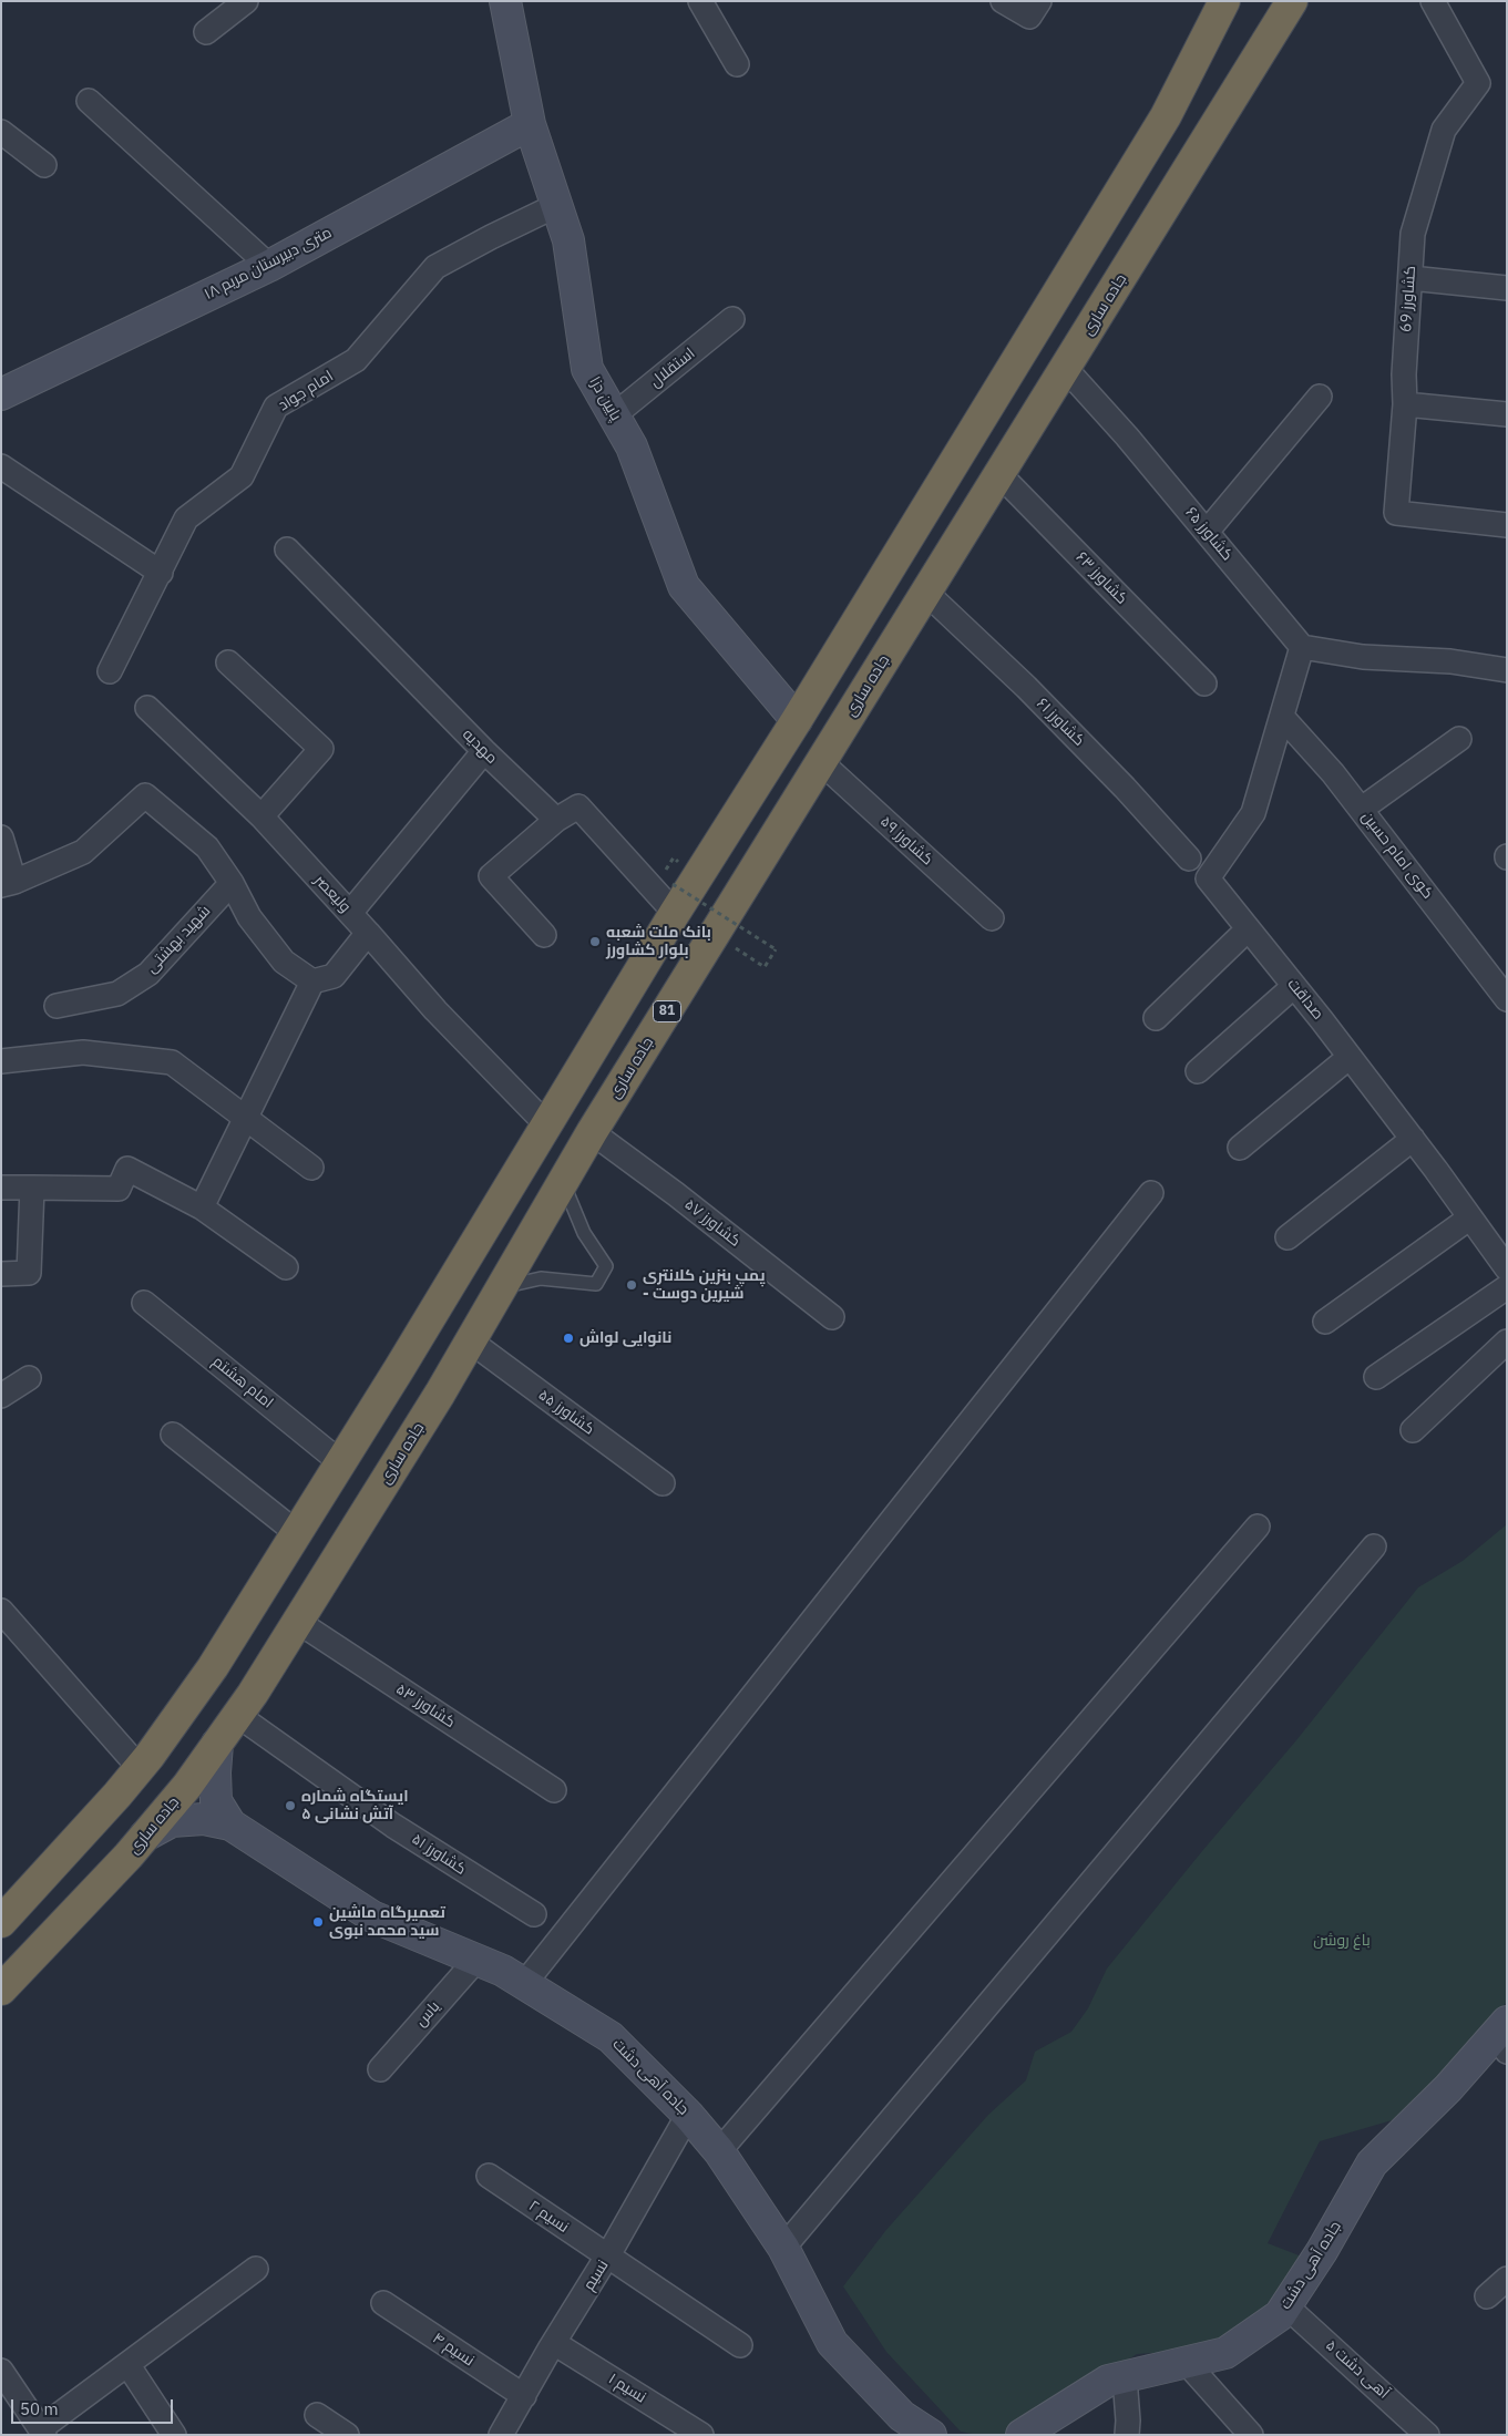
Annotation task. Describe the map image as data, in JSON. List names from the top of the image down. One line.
{"streets":{"highway":["جاده ساری","81"],"street":["۱۸ متری دبیرستان مریم","کشاورز 69","استقلال","امام جواد","پایین دزا","کشاورز ۶۵","کشاورز ۶۳","کشاورز ۶۱","مهدیه","کشاورز ۵۹","کوی امام حسین","ولیعصر","شهید بهشتی","صداقت","کشاورز ۵۷","امام هشتم","کشاورز ۵۵","کشاورز ۵۳","کشاورز ۵۱","یاس","جاده آهی دشت","نسیم ۲","نسیم","نسیم ۴","آهی دشت ۵","نسیم ۱"]},"crossings":[["۱۸ متری دبیرستان مریم","پایین دزا"],["جاده ساری","کشاورز ۶۵"],["جاده ساری","کشاورز ۶۳"],["جاده ساری","کشاورز ۶۱"],["جاده ساری","کشاورز ۵۹"],["جاده ساری","کشاورز ۵۷"],["جاده ساری","کشاورز ۵۵"],["جاده ساری","کشاورز ۵۳"],["جاده ساری","کشاورز ۵۱"],["استقلال","پایین دزا"],["امام جواد","پایین دزا"],["کوی امام حسین","صداقت"],["یاس","جاده آهی دشت"],["جاده آهی دشت","نسیم"],["جاده آهی دشت","آهی دشت ۵"],["نسیم ۲","نسیم"],["نسیم","نسیم ۴"],["نسیم","نسیم ۱"]],"parks":["باغ روشن"],"places":["بانک ملت شعبه بلوار کشاورز","پمپ بنزین کلانتری - شیرین دوست","نانوایی لواش","ایستگاه شماره ۵ آتش نشانی","تعمیرگاه ماشین سید محمد نبوی"],"scale_bar":"50 m"}
